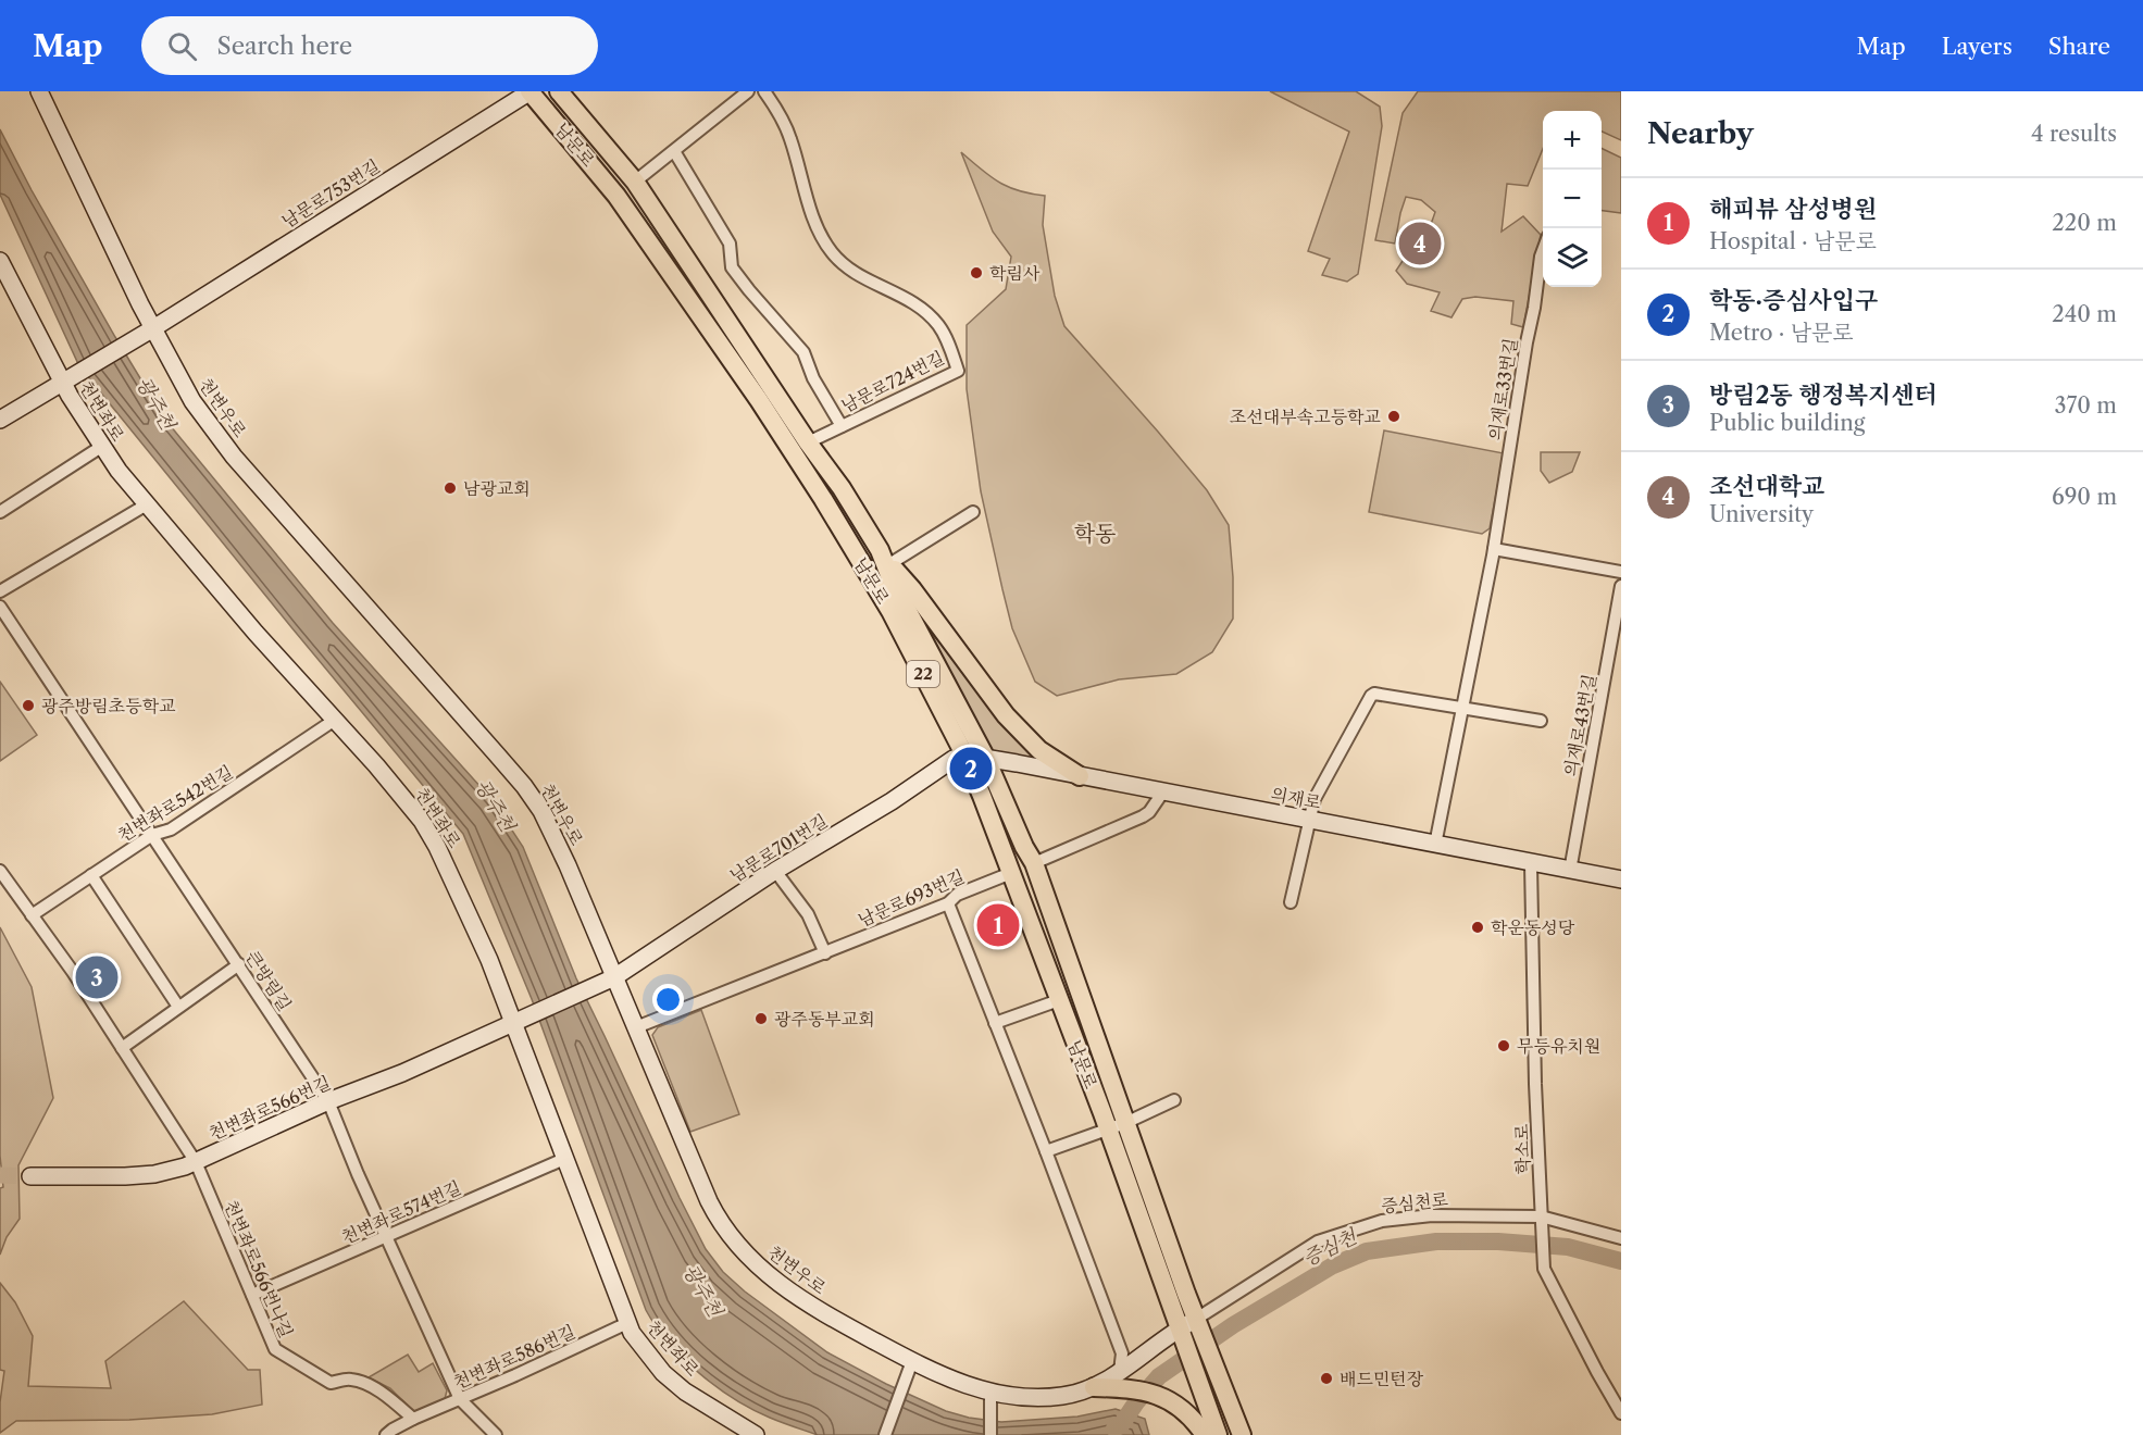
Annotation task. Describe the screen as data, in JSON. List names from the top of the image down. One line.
{"streets":{"main road":["남문로","22"],"street":["남문로753번길","남문로724번길","의재로33번길","천변우로","천변좌로","의재로43번길","의재로","천변좌로542번길","남문로701번길","남문로693번길","큰방림길","천변좌로566번길","학소로","증심천로","천변좌로574번길","천변좌로566번나길","천변좌로586번길"]},"crossings":[["남문로","남문로753번길"],["남문로","남문로724번길"],["남문로","천변우로"],["남문로","22"],["남문로","의재로"],["남문로","남문로701번길"],["남문로","남문로693번길"],["남문로","증심천로"],["남문로753번길","천변우로"],["남문로753번길","천변좌로"],["의재로33번길","의재로"],["천변우로","22"],["천변우로","남문로701번길"],["천변우로","남문로693번길"],["천변우로","증심천로"],["천변좌로","천변좌로542번길"],["천변좌로","남문로701번길"],["천변좌로","천변좌로566번길"],["천변좌로","천변좌로574번길"],["천변좌로","천변좌로586번길"],["22","증심천로"],["의재로43번길","의재로"],["의재로","남문로701번길"],["의재로","학소로"],["천변좌로542번길","큰방림길"],["천변좌로542번길","천변좌로566번나길"],["남문로701번길","천변좌로566번길"],["큰방림길","천변좌로566번길"],["큰방림길","천변좌로574번길"],["큰방림길","천변좌로586번길"],["천변좌로566번길","천변좌로566번나길"],["학소로","증심천로"],["천변좌로574번길","천변좌로566번나길"],["천변좌로566번나길","천변좌로586번길"]],"districts":["학동"],"water":["광주천","증심천"],"places":["학림사","조선대부속고등학교","남광교회","광주방림초등학교","학운동성당","광주동부교회","무등유치원","배드민턴장"],"page":{"header":"Map","search":"Search here","nav":["Map","Layers","Share"],"heading":["Nearby","4 results"],"map_buttons":["+","−"],"list":[{"mark":"1","name":"해피뷰 삼성병원","note":"Hospital · 남문로","value":"220 m"},{"mark":"2","name":"학동·증심사입구","note":"Metro · 남문로","value":"240 m"},{"mark":"3","name":"방림2동 행정복지센터","note":"Public building","value":"370 m"},{"mark":"4","name":"조선대학교","note":"University","value":"690 m"}],"pins":["4","2","1","3"]}}
